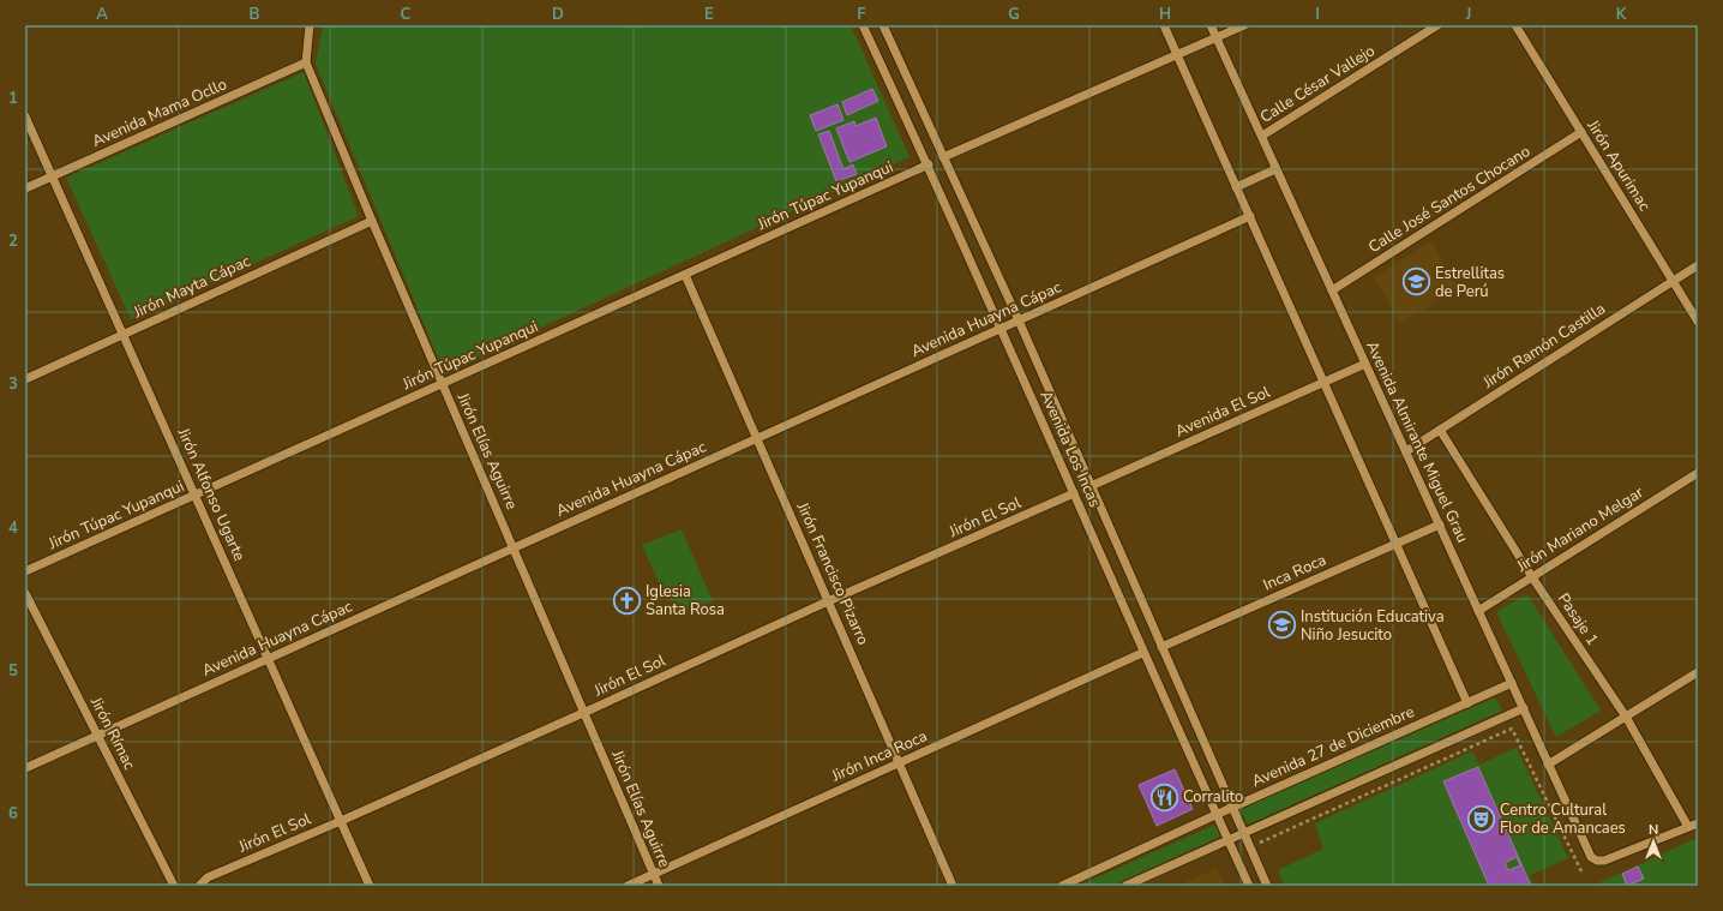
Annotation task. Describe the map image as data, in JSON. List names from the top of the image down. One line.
{"streets":{"street":["Calle César Vallejo","Avenida Mama Ocllo","Jirón Apurimac","Jirón Túpac Yupanqui","Calle José Santos Chocano","Jirón Mayta Cápac","Avenida Huayna Cápac","Jirón Ramón Castilla","Avenida El Sol","Avenida Almirante Miguel Grau","Avenida Los Incas","Jirón Elías Aguirre","Jirón Alfonso Ugarte","Jirón El Sol","Jirón Mariano Melgar","Inca Roca","Jirón Francisco Pizarro","Pasaje 1","Jirón Rímac","Avenida 27 de Diciembre","Jirón Inca Roca"]},"crossings":[["Calle César Vallejo","Avenida Almirante Miguel Grau"],["Avenida Mama Ocllo","Jirón Elías Aguirre"],["Avenida Mama Ocllo","Jirón Alfonso Ugarte"],["Jirón Apurimac","Calle José Santos Chocano"],["Jirón Apurimac","Jirón Ramón Castilla"],["Jirón Túpac Yupanqui","Avenida Los Incas"],["Jirón Túpac Yupanqui","Jirón Elías Aguirre"],["Jirón Túpac Yupanqui","Jirón Alfonso Ugarte"],["Jirón Túpac Yupanqui","Jirón Francisco Pizarro"],["Calle José Santos Chocano","Avenida Almirante Miguel Grau"],["Jirón Mayta Cápac","Jirón Elías Aguirre"],["Jirón Mayta Cápac","Jirón Alfonso Ugarte"],["Avenida Huayna Cápac","Avenida Los Incas"],["Avenida Huayna Cápac","Jirón Elías Aguirre"],["Avenida Huayna Cápac","Jirón Alfonso Ugarte"],["Avenida Huayna Cápac","Jirón Francisco Pizarro"],["Avenida Huayna Cápac","Jirón Rímac"],["Jirón Ramón Castilla","Avenida Almirante Miguel Grau"],["Jirón Ramón Castilla","Pasaje 1"],["Avenida El Sol","Avenida Almirante Miguel Grau"],["Avenida El Sol","Avenida Los Incas"],["Avenida Almirante Miguel Grau","Jirón Mariano Melgar"],["Avenida Almirante Miguel Grau","Inca Roca"],["Avenida Almirante Miguel Grau","Pasaje 1"],["Avenida Almirante Miguel Grau","Avenida 27 de Diciembre"],["Avenida Los Incas","Jirón El Sol"],["Avenida Los Incas","Inca Roca"],["Avenida Los Incas","Avenida 27 de Diciembre"],["Avenida Los Incas","Jirón Inca Roca"],["Jirón Elías Aguirre","Jirón El Sol"],["Jirón Elías Aguirre","Jirón Inca Roca"],["Jirón Alfonso Ugarte","Jirón El Sol"],["Jirón El Sol","Jirón Francisco Pizarro"],["Jirón Mariano Melgar","Pasaje 1"],["Jirón Francisco Pizarro","Jirón Inca Roca"]],"places":{"school or university":["Estrellitas de Perú","Institución Educativa Niño Jesucito"],"church":["Iglesia Santa Rosa"],"restaurant":["Corralito"],"theatre":["Centro Cultural Flor de Amancaes"]},"north":"top","grid":{"columns":["A","B","C","D","E","F","G","H","I","J","K"],"rows":["1","2","3","4","5","6"]}}
